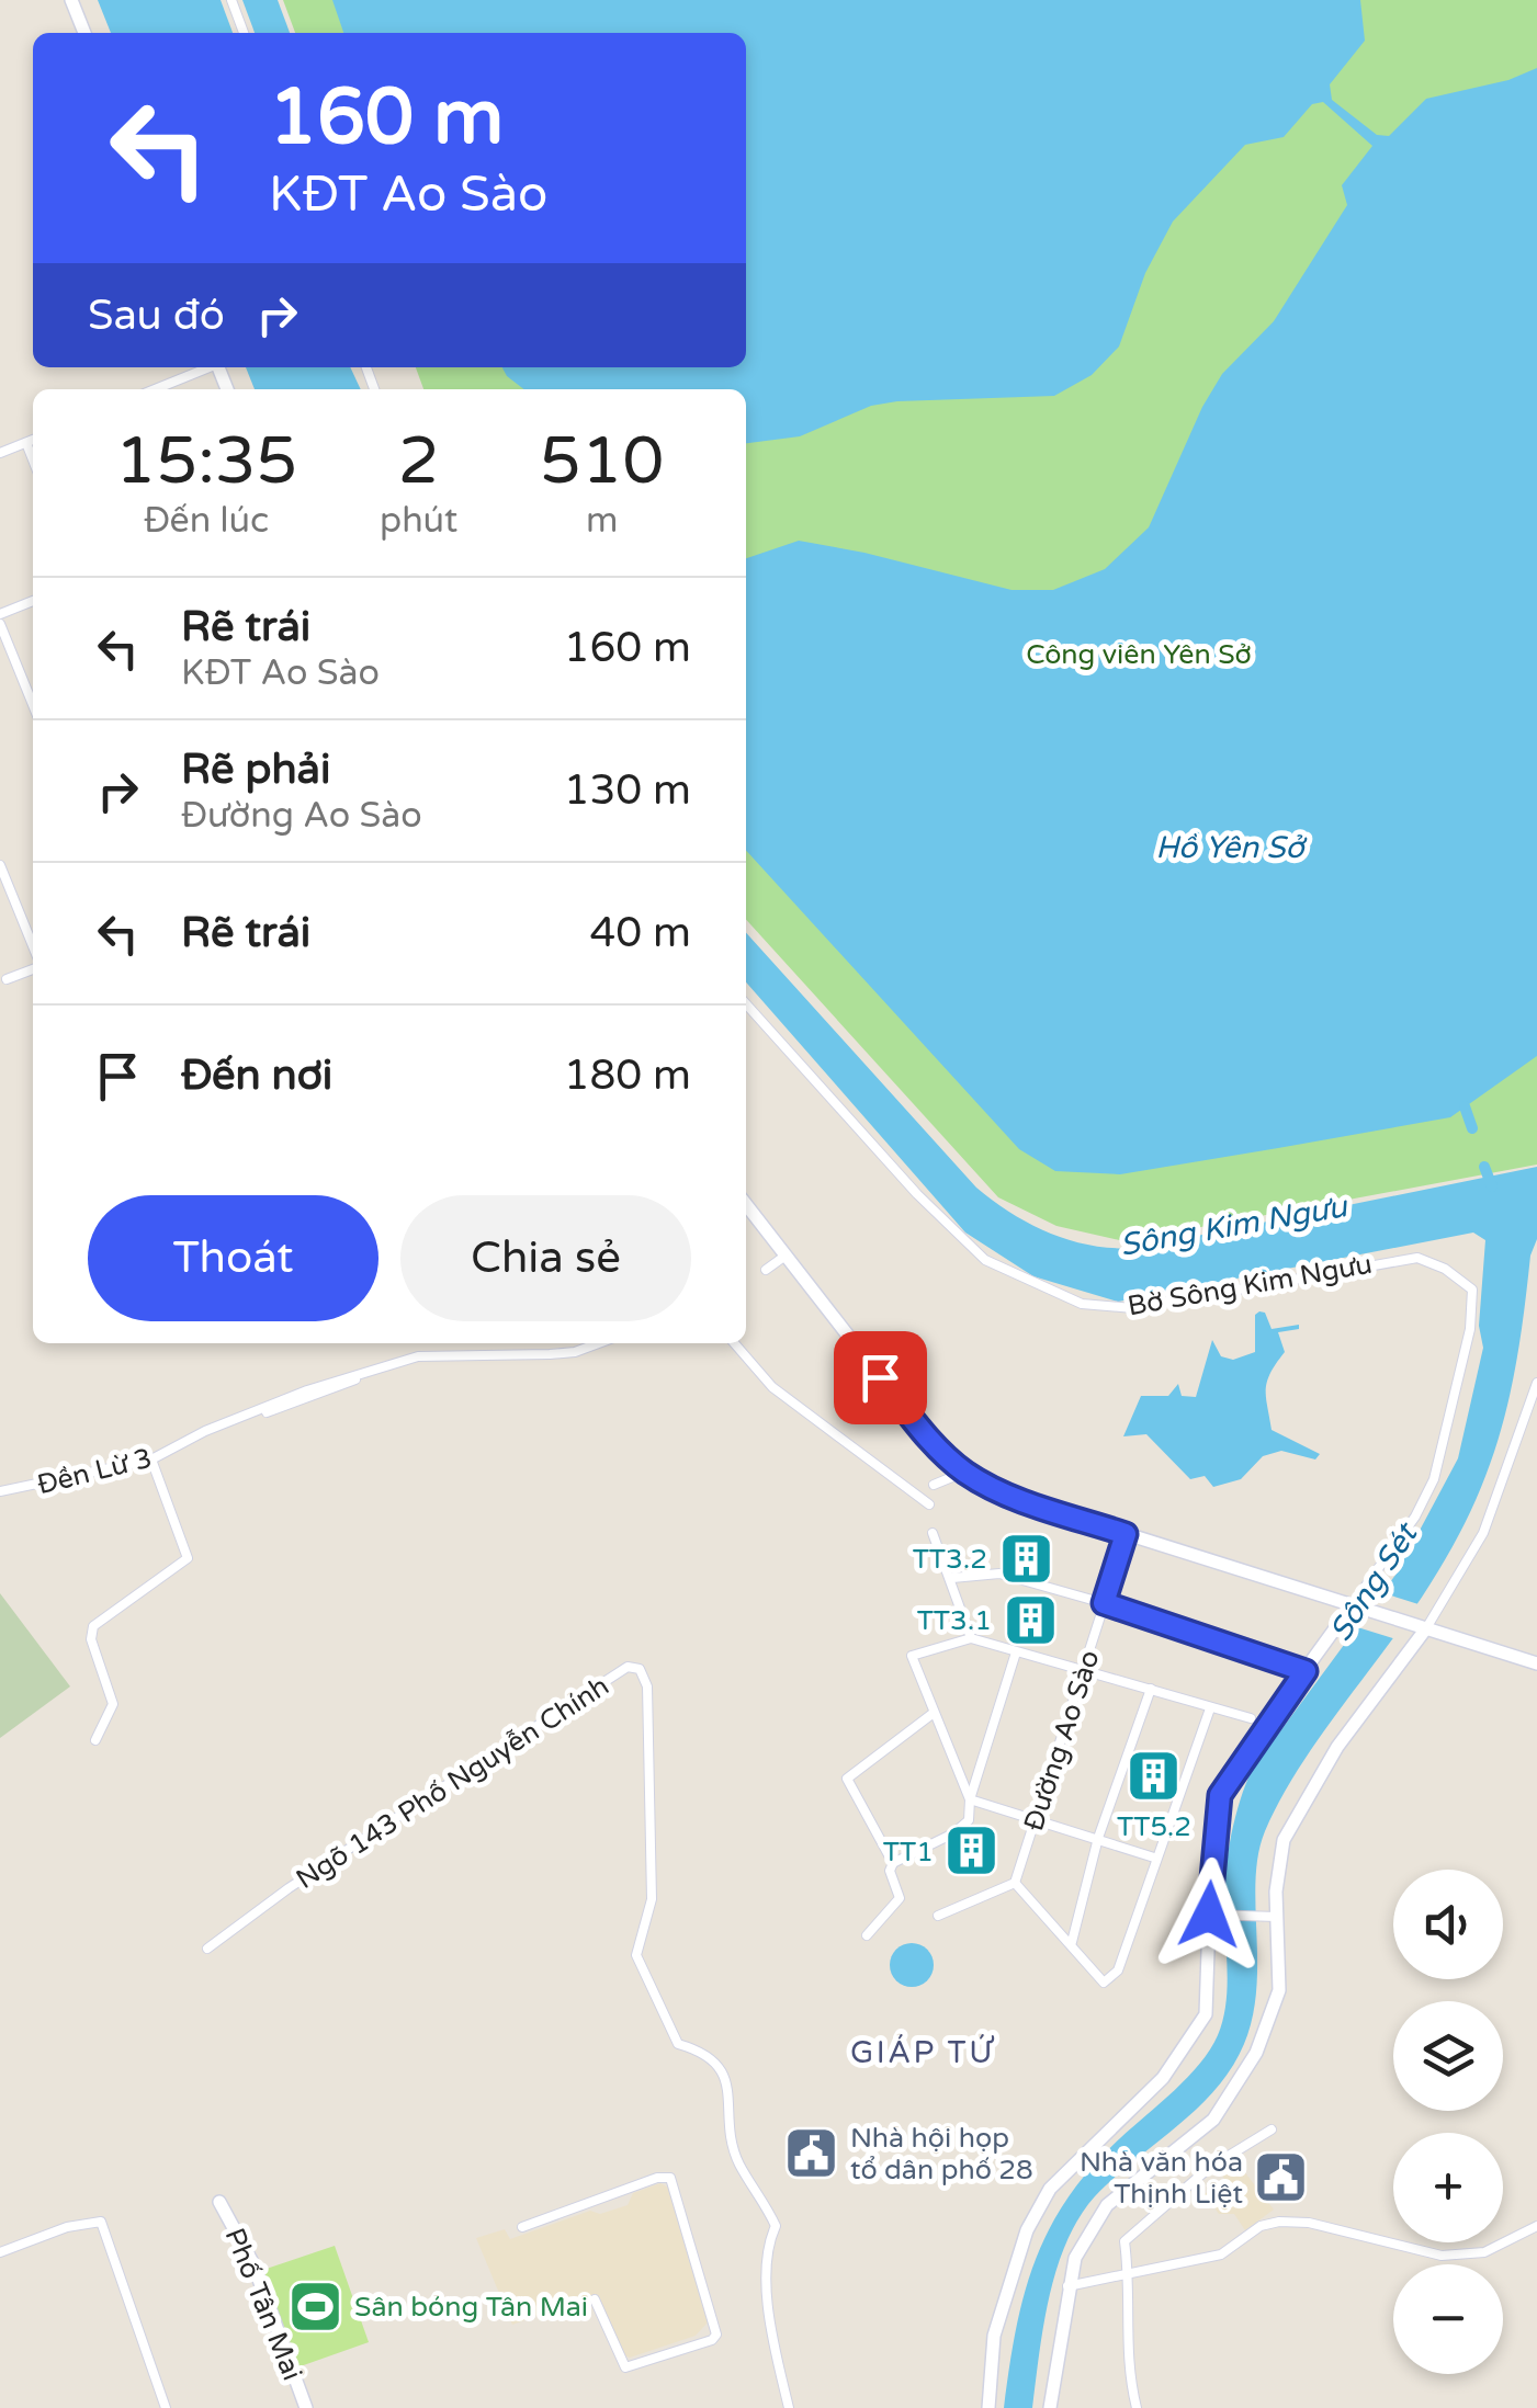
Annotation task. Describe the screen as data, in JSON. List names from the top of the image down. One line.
{"streets":{"street":["Bờ Sông Kim Ngưu","Đền Lừ 3","Đường Ao Sào","Ngõ 143 Phố Nguyễn Chính","Phố Tân Mai"]},"districts":["GIÁP TỨ"],"water":["Hồ Yên Sở","Sông Kim Ngưu","Sông Sét"],"parks":["Công viên Yên Sở"],"places":{"building":["TT3.2","TT3.1","TT5.2","TT1"],"public building":["Nhà hội họp tổ dân phố 28","Nhà văn hóa Thịnh Liệt"],"sports":["Sân bóng Tân Mai"]},"page":{"turn":["160 m","KĐT Ao Sào"],"then":"Sau đó","eta":["15:35","Đến lúc","2","phút","510","m"],"list":[{"name":"Rẽ trái","note":"KĐT Ao Sào","value":"160 m"},{"name":"Rẽ phải","note":"Đường Ao Sào","value":"130 m"},{"name":"Rẽ trái","value":"40 m"},{"name":"Đến nơi","value":"180 m"}],"buttons":["Thoát","Chia sẻ"],"map_buttons":["+","−"]}}
